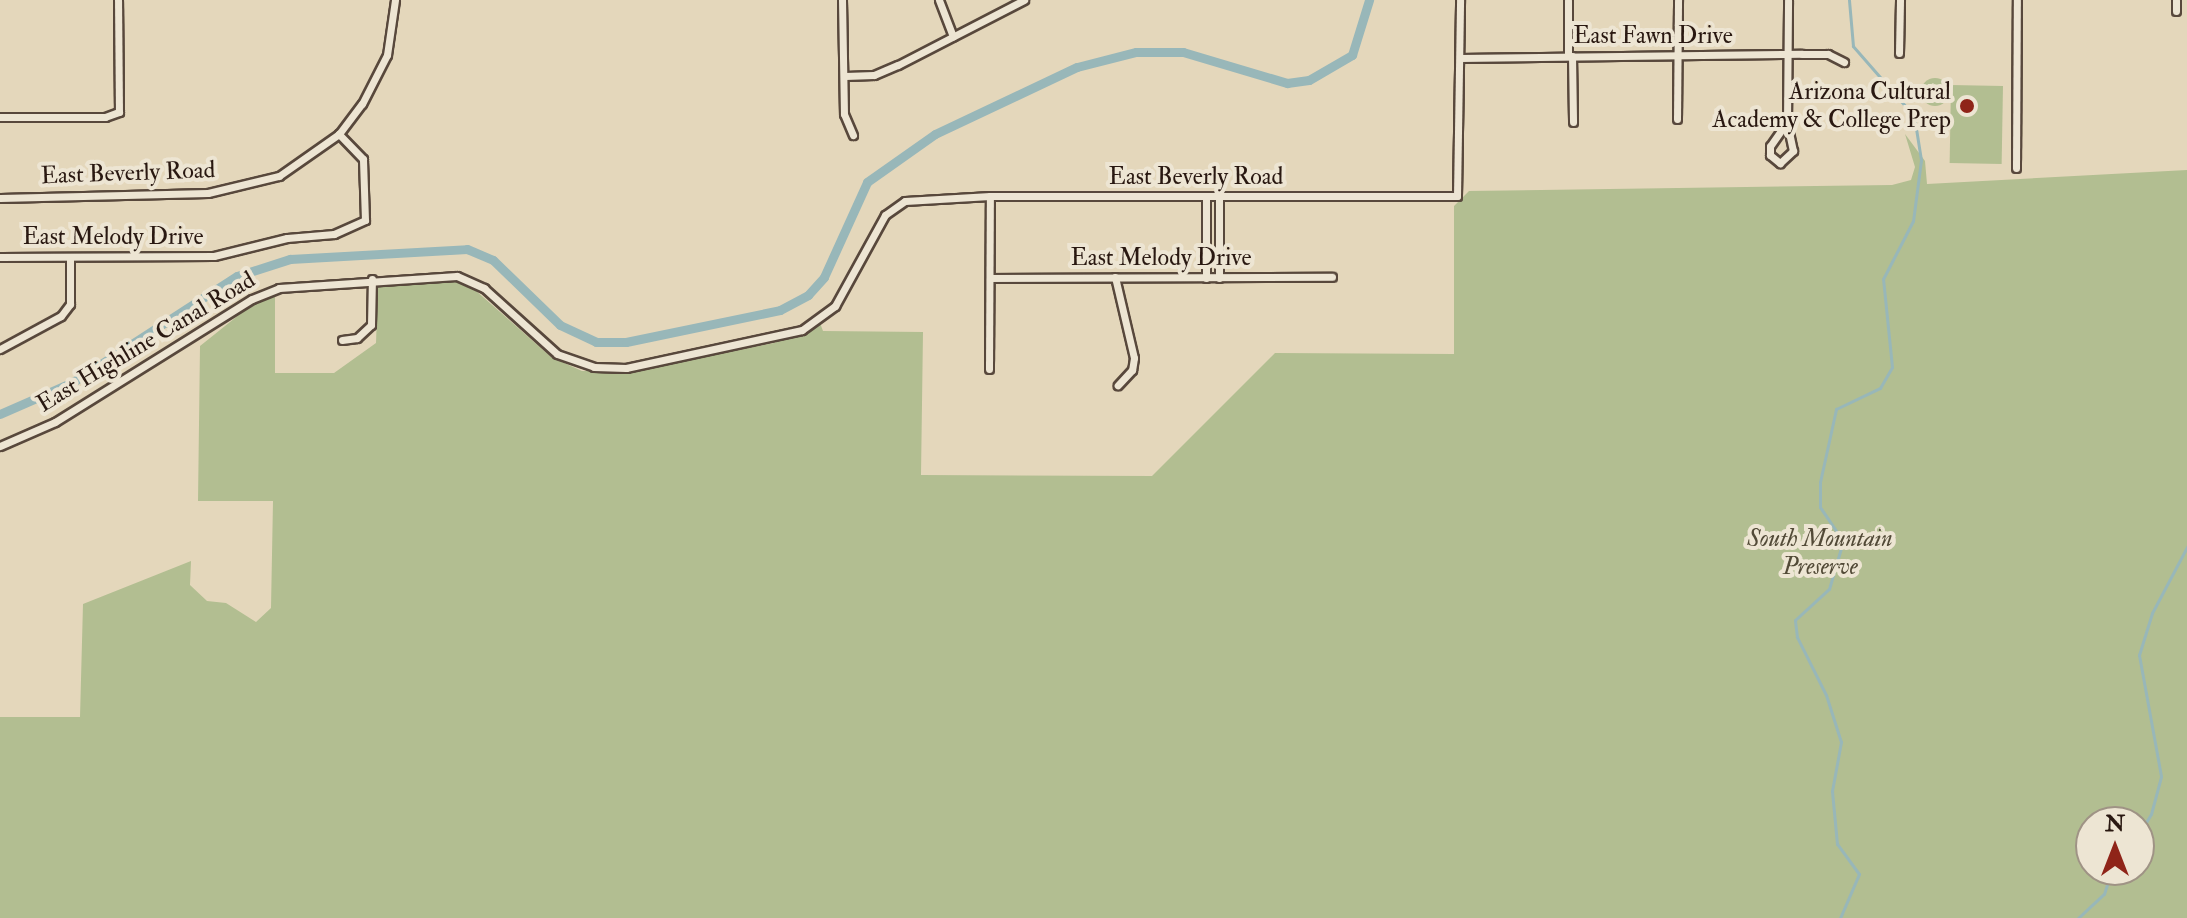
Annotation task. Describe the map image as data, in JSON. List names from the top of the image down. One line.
{"streets":{"street":["East Fawn Drive","East Beverly Road","East Melody Drive","East Highline Canal Road"]},"crossings":[["East Fawn Drive","East Beverly Road"],["East Beverly Road","East Melody Drive"],["East Beverly Road","East Highline Canal Road"]],"parks":["South Mountain Preserve"],"places":["Arizona Cultural Academy & College Prep"],"north":"top"}
